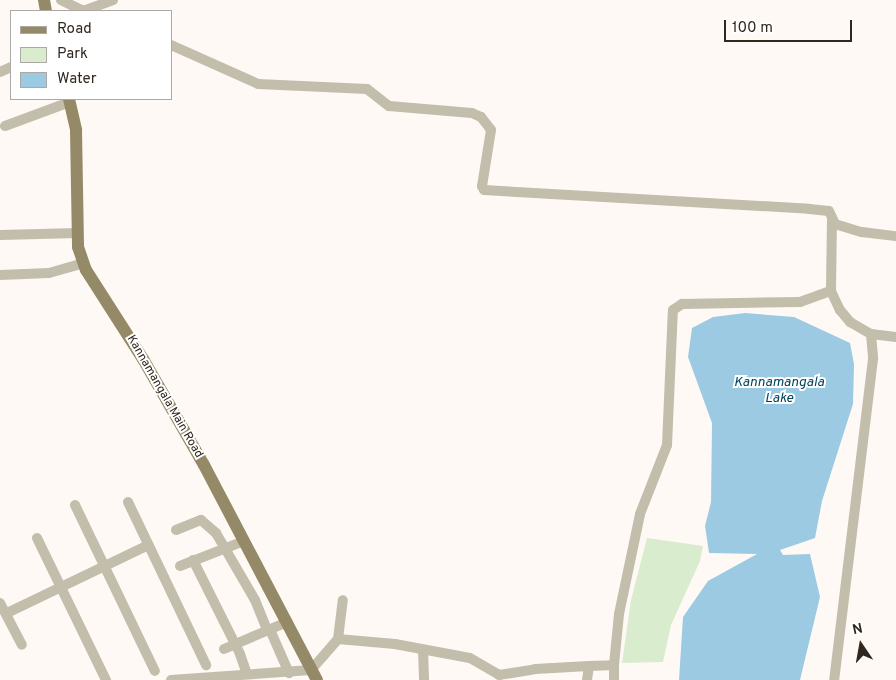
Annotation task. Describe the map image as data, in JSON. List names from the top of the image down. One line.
{"streets":{"main road":["Kannamangala Main Road"]},"water":["Kannamangala Lake"],"legend":["Road","Park","Water"],"scale_bar":"100 m","north":"top"}
